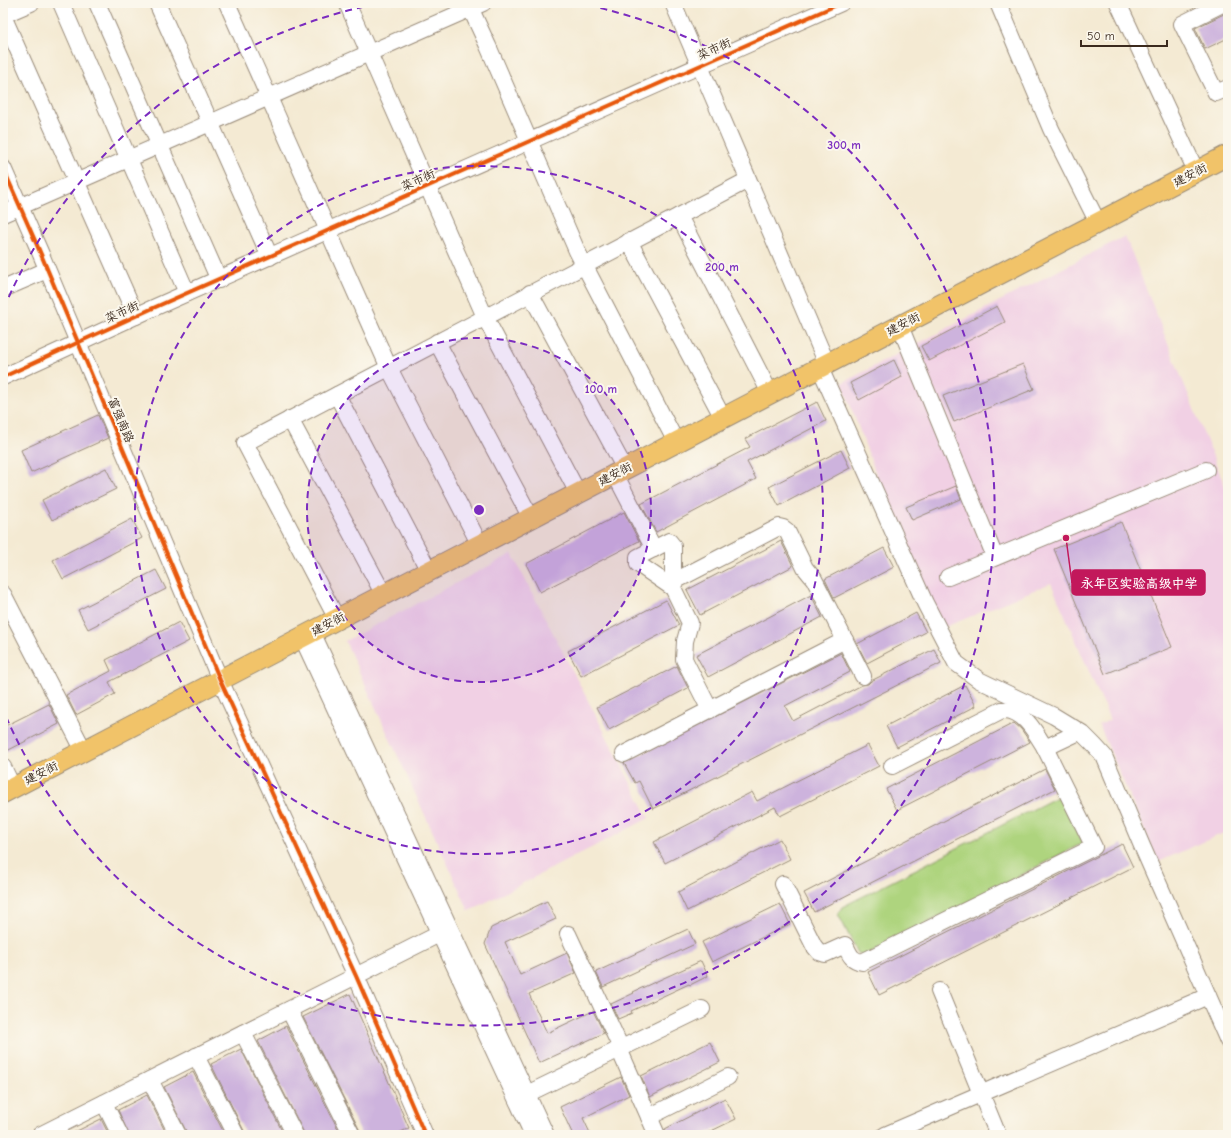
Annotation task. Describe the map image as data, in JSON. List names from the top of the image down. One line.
{"streets":{"main road":["建安街"],"street":["菜市街","富强南路"]},"crossings":[["菜市街","富强南路"],["建安街","富强南路"]],"places":["永年区实验高级中学"],"scale_bar":"50 m","rings":["300 m","200 m","100 m"]}
